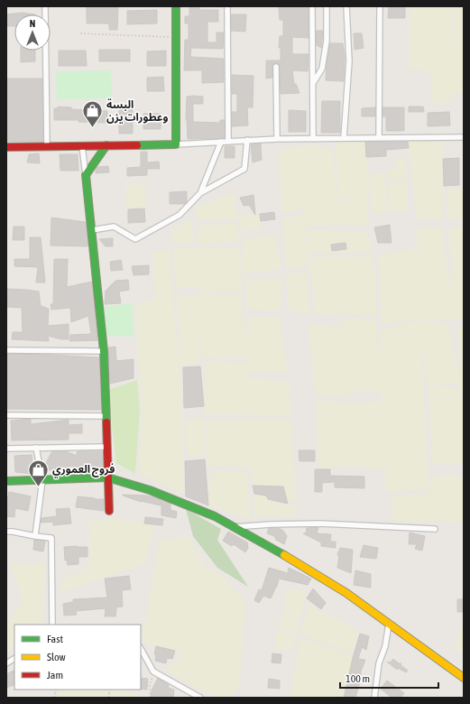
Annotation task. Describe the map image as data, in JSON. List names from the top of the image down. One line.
{"places":{"shop":["البسة وعطورات يزن","فروج العموري"]},"legend":["Fast","Slow","Jam"],"scale_bar":"100 m","north":"top"}
